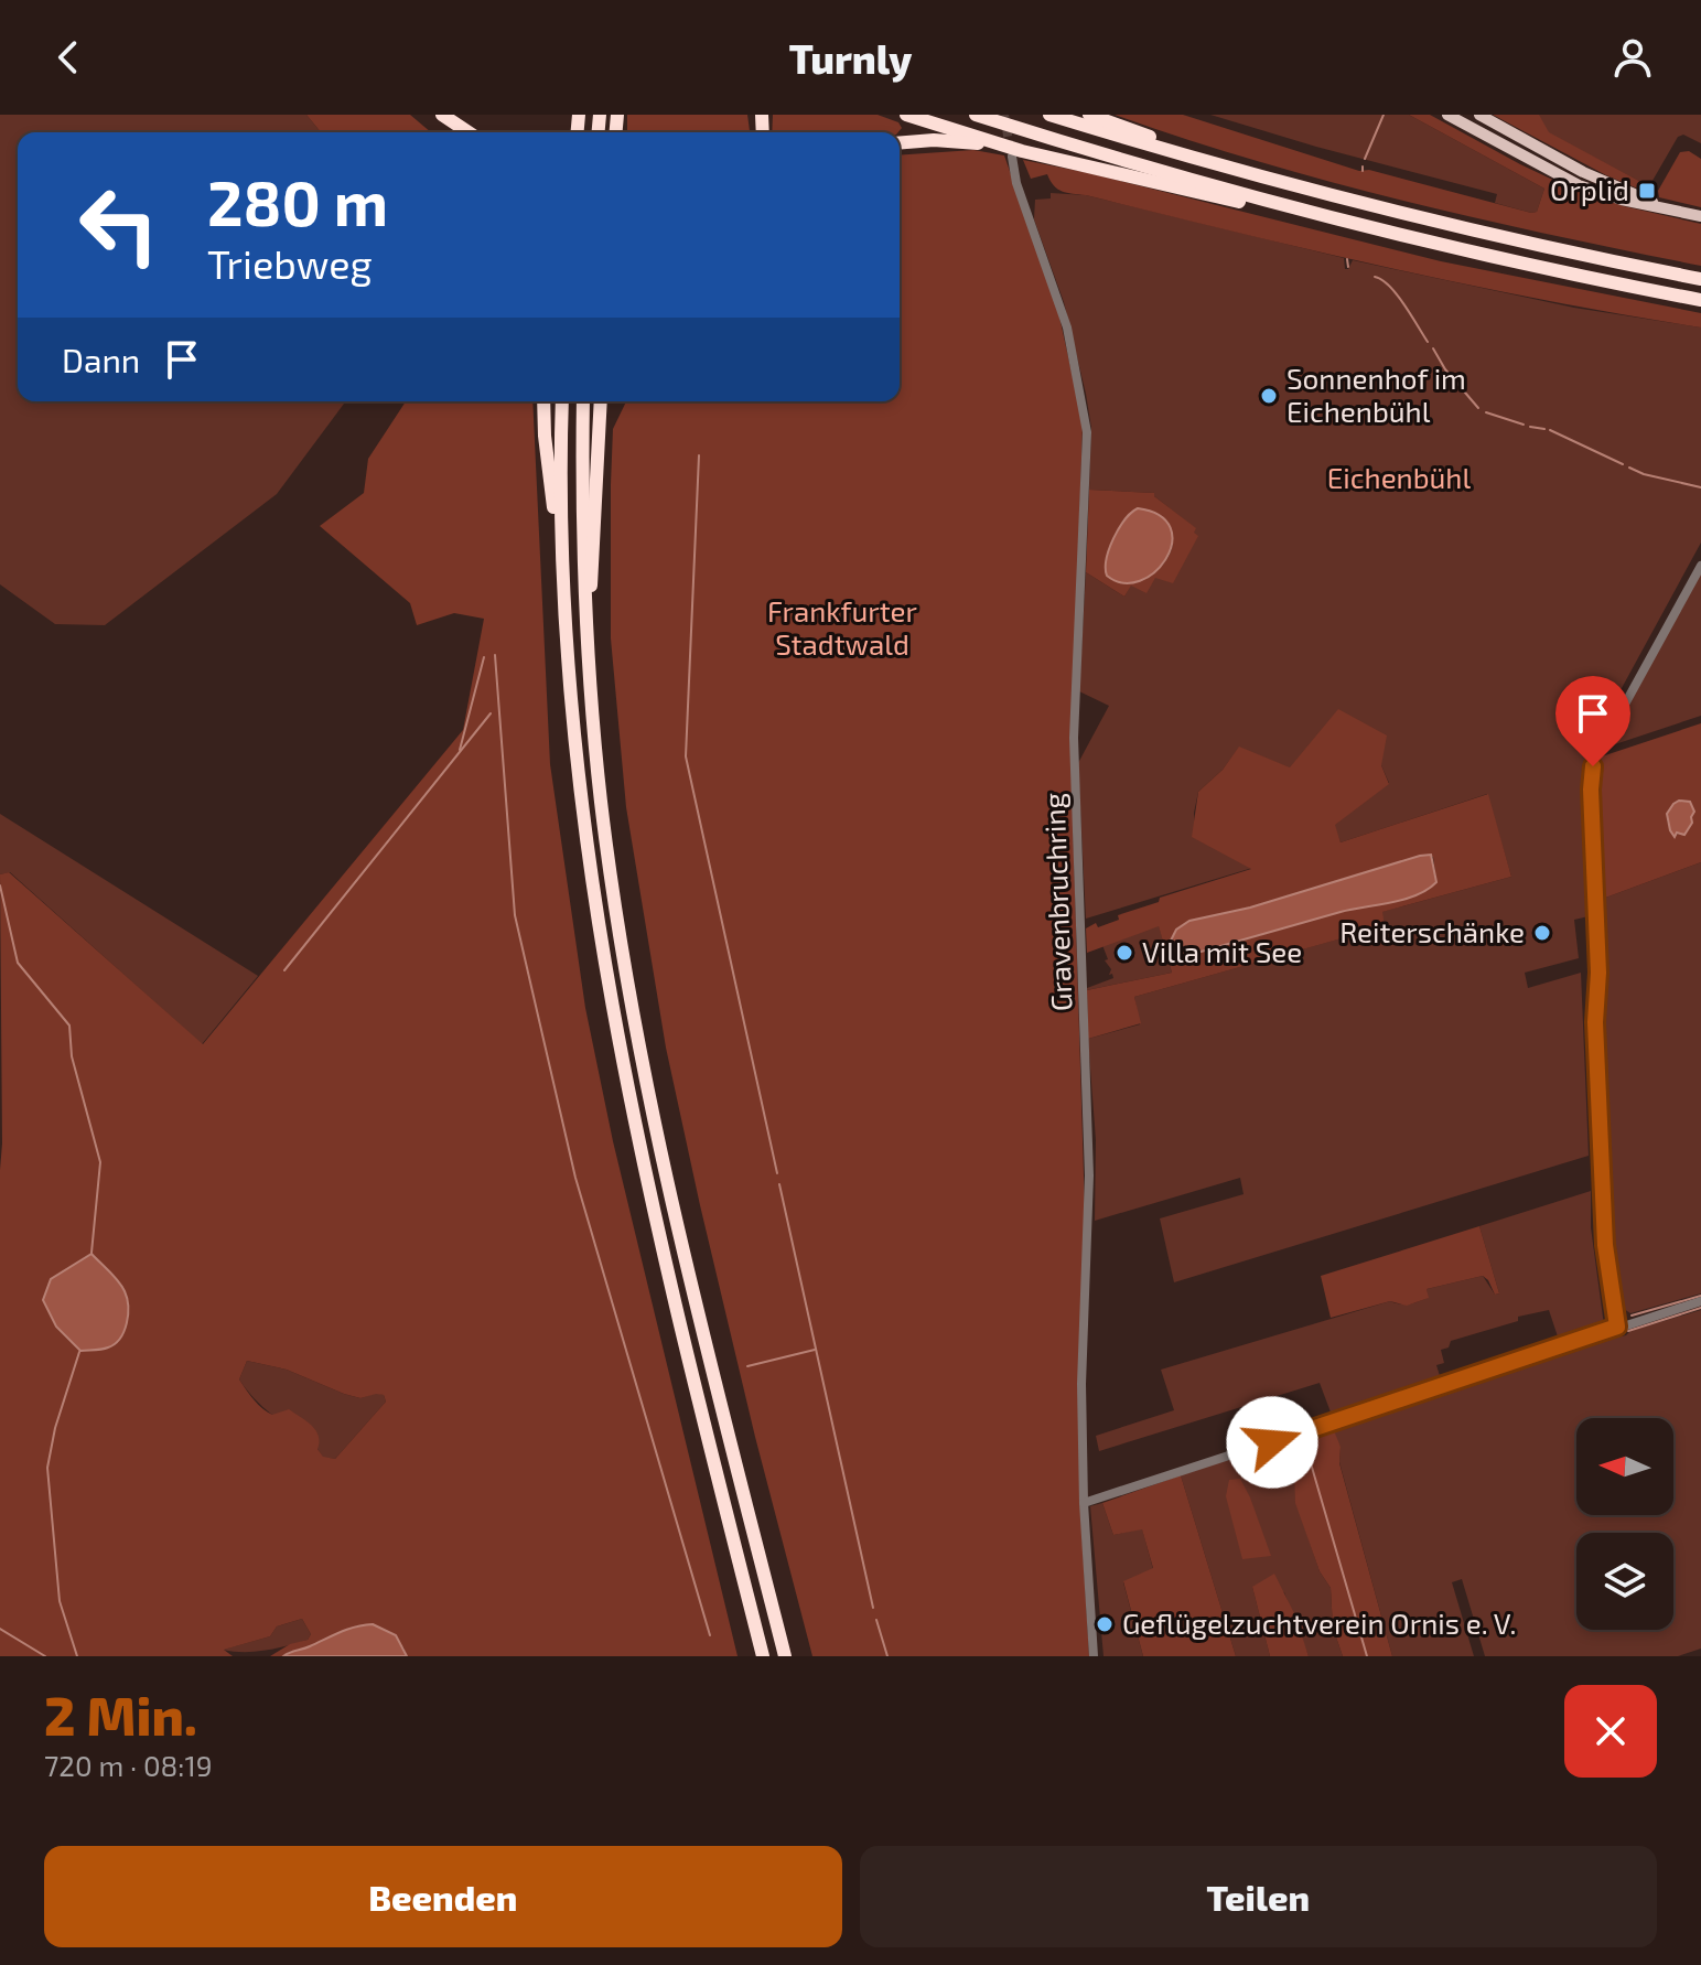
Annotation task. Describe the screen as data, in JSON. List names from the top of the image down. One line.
{"streets":{"street":["Gravenbruchring"]},"parks":["Eichenbühl","Frankfurter Stadtwald"],"places":{"transit":["Orplid"],"other":["Sonnenhof im Eichenbühl","Reiterschänke","Villa mit See","Geflügelzuchtverein Ornis e. V."]},"north":"left","page":{"header":"Turnly","turn":["280 m","Triebweg"],"then":"Dann","heading":["2 Min.","720 m · 08:19"],"buttons":["Beenden","Teilen"]}}
